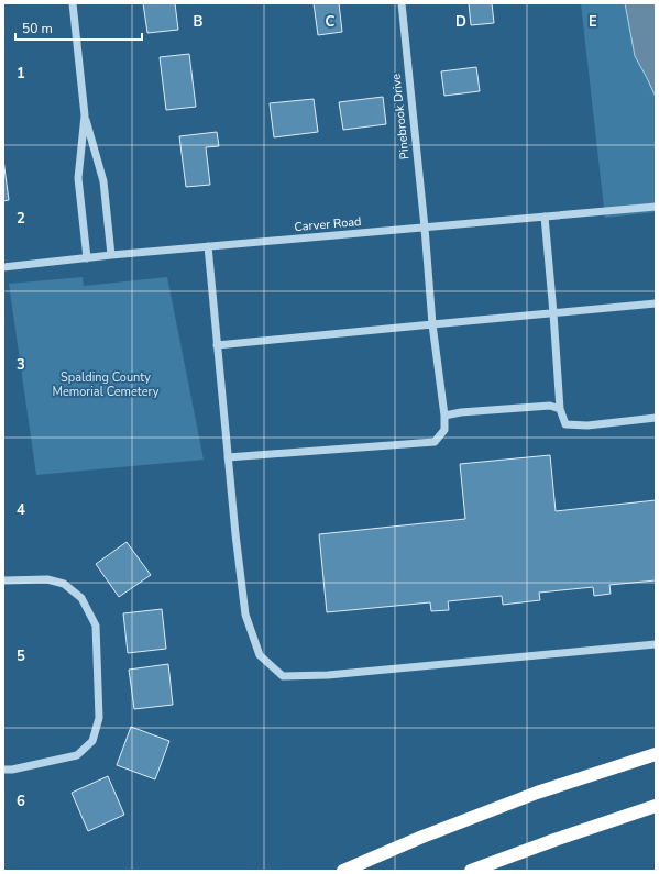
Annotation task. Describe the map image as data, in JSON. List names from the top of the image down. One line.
{"streets":{"street":["Pinebrook Drive","Carver Road"]},"crossings":[["Pinebrook Drive","Carver Road"]],"parks":["Spalding County Memorial Cemetery"],"scale_bar":"50 m","grid":{"columns":["B","C","D","E"],"rows":["1","2","3","4","5","6"]}}
